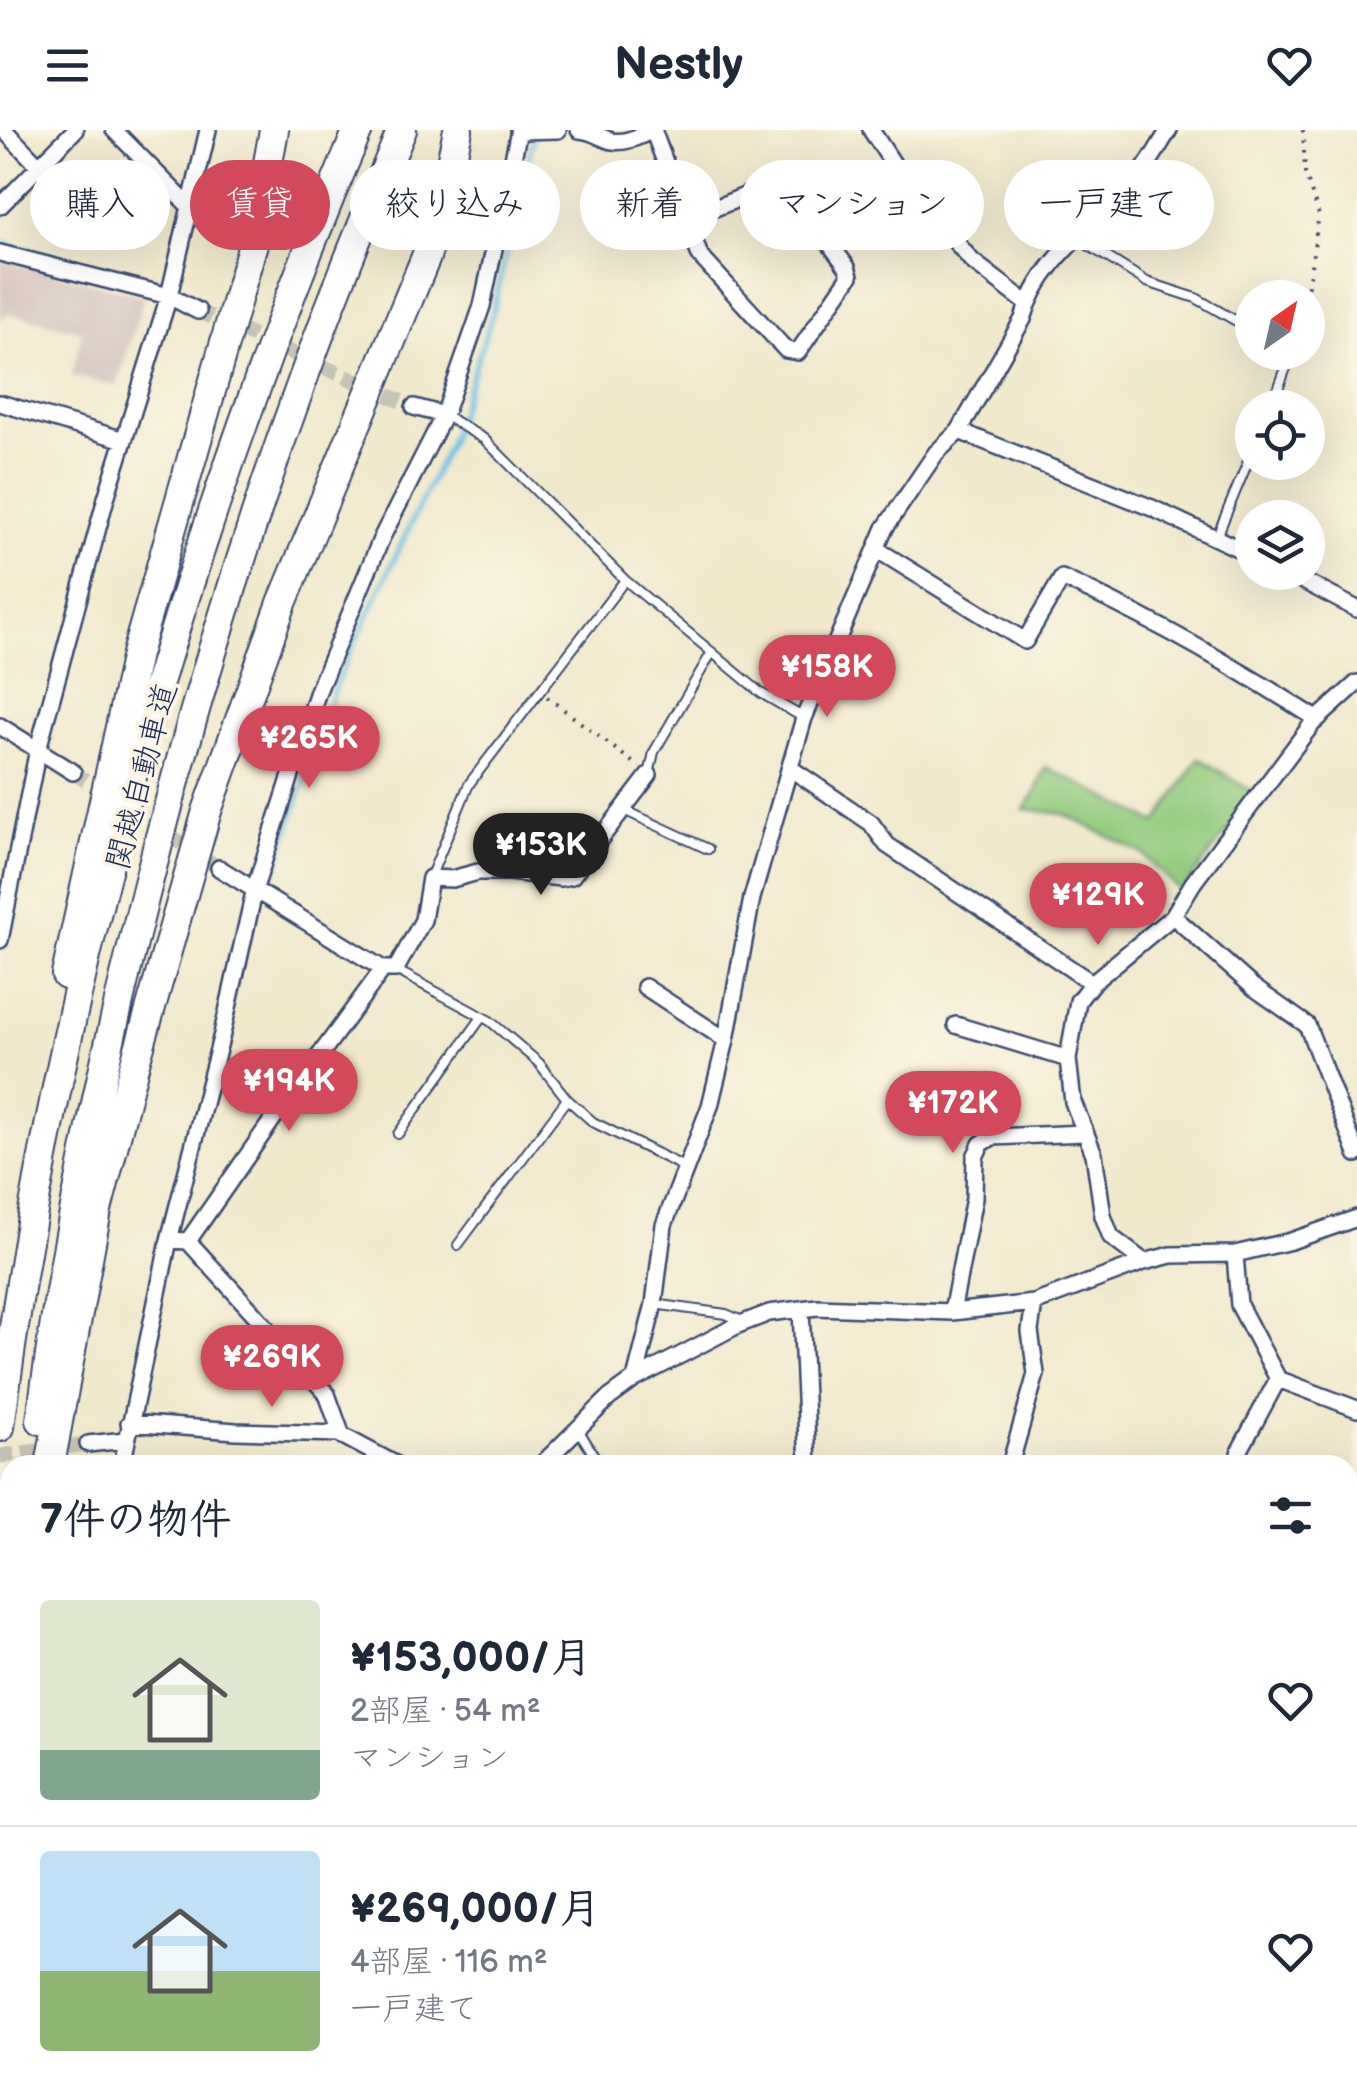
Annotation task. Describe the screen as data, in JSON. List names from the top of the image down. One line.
{"streets":{"highway":["関越自動車道"]},"north":"top right","page":{"header":"Nestly","chip":["購入","賃貸","絞り込み","新着","マンション","一戸建て"],"price":["¥158K","¥265K","¥153K","¥129K","¥194K","¥172K","¥269K"],"heading":"7件の物件","list":[{"name":"¥153,000/月","note":"2部屋 · 54 m² · マンション"},{"name":"¥269,000/月","note":"4部屋 · 116 m² · 一戸建て"}]}}
